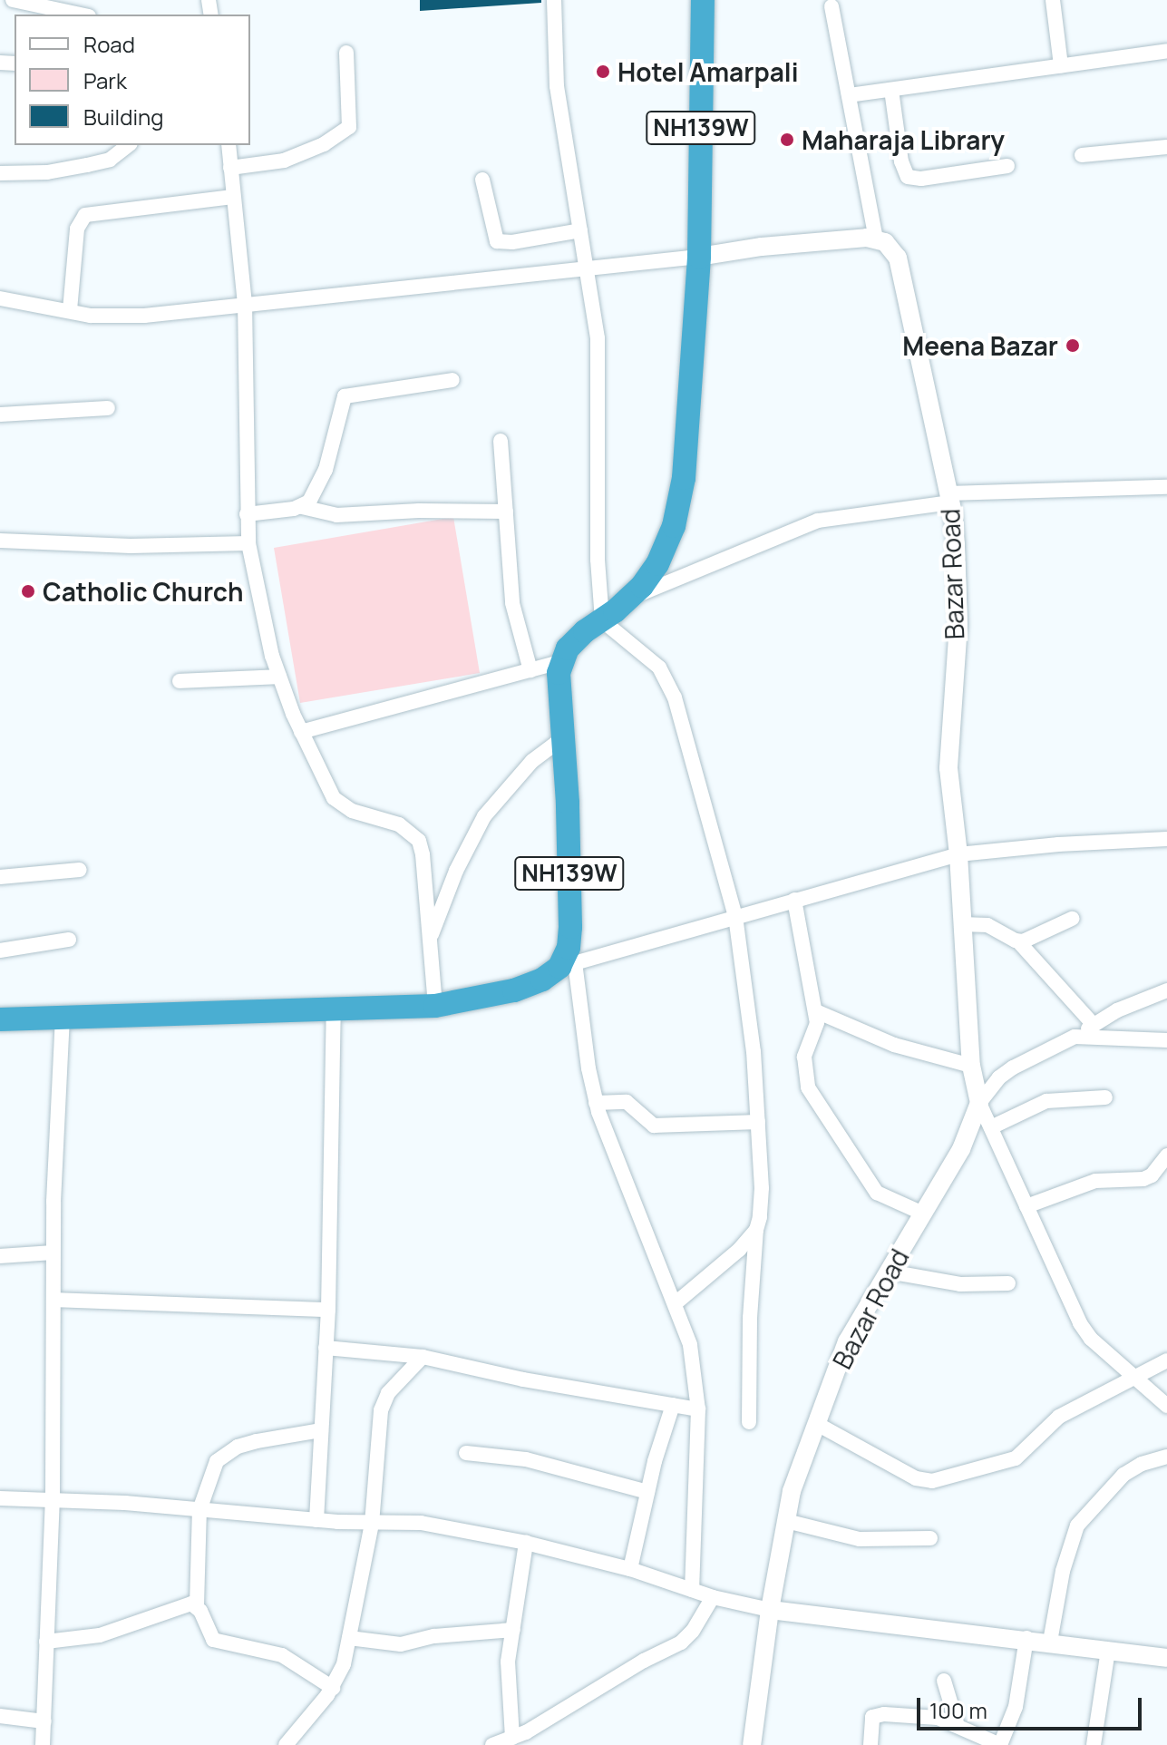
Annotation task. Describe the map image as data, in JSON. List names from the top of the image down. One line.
{"streets":{"highway":["NH139W"],"street":["Bazar Road"]},"places":["Hotel Amarpali","Maharaja Library","Meena Bazar","Catholic Church"],"legend":["Road","Park","Building"],"scale_bar":"100 m"}
